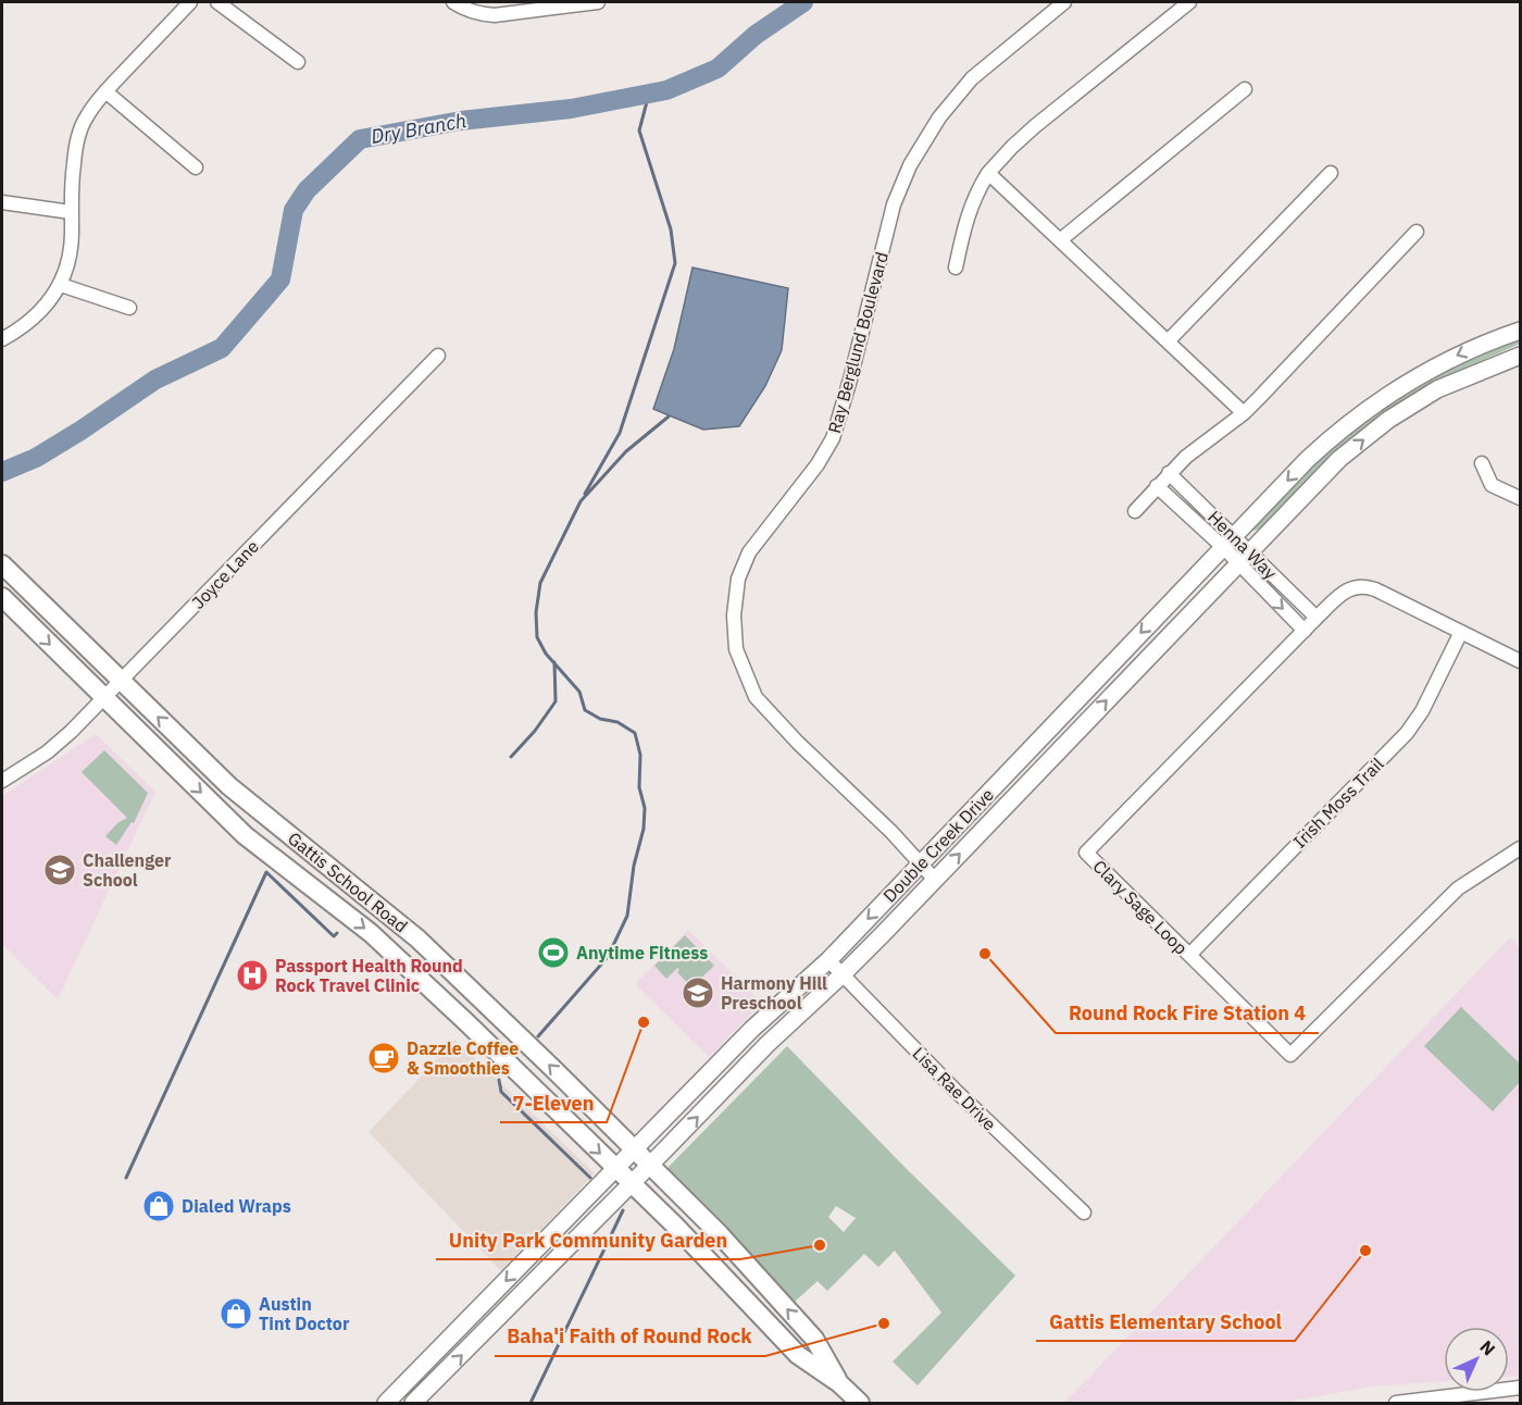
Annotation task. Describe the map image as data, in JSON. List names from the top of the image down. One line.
{"streets":{"main road":["Gattis School Road"],"street":["Ray Berglund Boulevard","Henna Way","Joyce Lane","Irish Moss Trail","Double Creek Drive","Clary Sage Loop","Lisa Rae Drive"]},"crossings":[["Ray Berglund Boulevard","Double Creek Drive"],["Henna Way","Double Creek Drive"],["Henna Way","Clary Sage Loop"],["Joyce Lane","Gattis School Road"],["Irish Moss Trail","Clary Sage Loop"],["Double Creek Drive","Gattis School Road"],["Double Creek Drive","Lisa Rae Drive"]],"water":["Dry Branch"],"places":{"school or university":["Challenger School","Harmony Hill Preschool"],"sports":["Anytime Fitness"],"other":["Round Rock Fire Station 4","7-Eleven","Unity Park Community Garden","Gattis Elementary School","Baha'i Faith of Round Rock"],"hospital":["Passport Health Round Rock Travel Clinic"],"cafe":["Dazzle Coffee & Smoothies"],"shop":["Dialed Wraps","Austin Tint Doctor"]},"north":"top right"}
